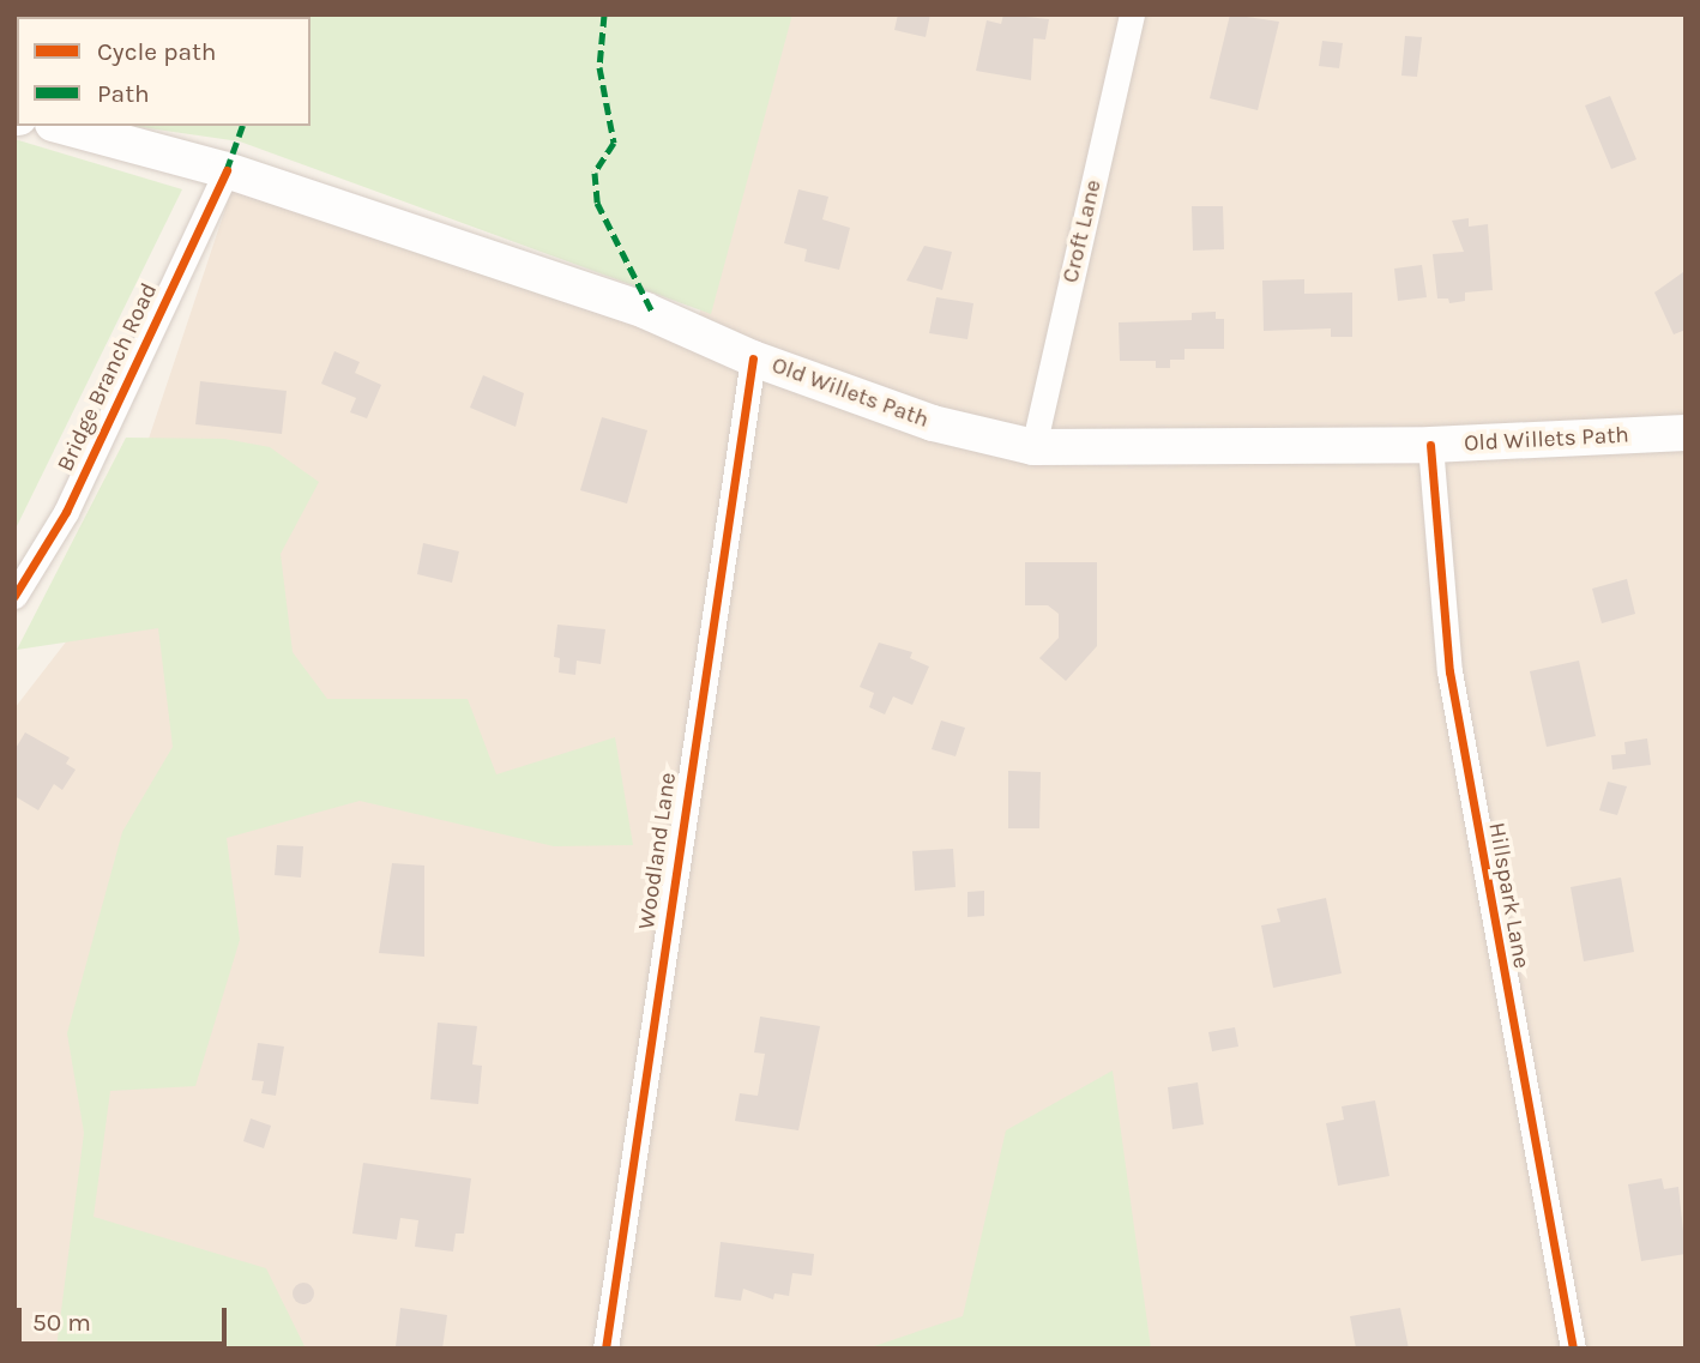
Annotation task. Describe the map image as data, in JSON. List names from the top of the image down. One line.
{"streets":{"main road":["Old Willets Path"],"street":["Croft Lane","Bridge Branch Road","Woodland Lane","Hillspark Lane"]},"crossings":[["Croft Lane","Old Willets Path"],["Bridge Branch Road","Old Willets Path"],["Old Willets Path","Woodland Lane"],["Old Willets Path","Hillspark Lane"]],"legend":["Cycle path","Path"],"scale_bar":"50 m"}
